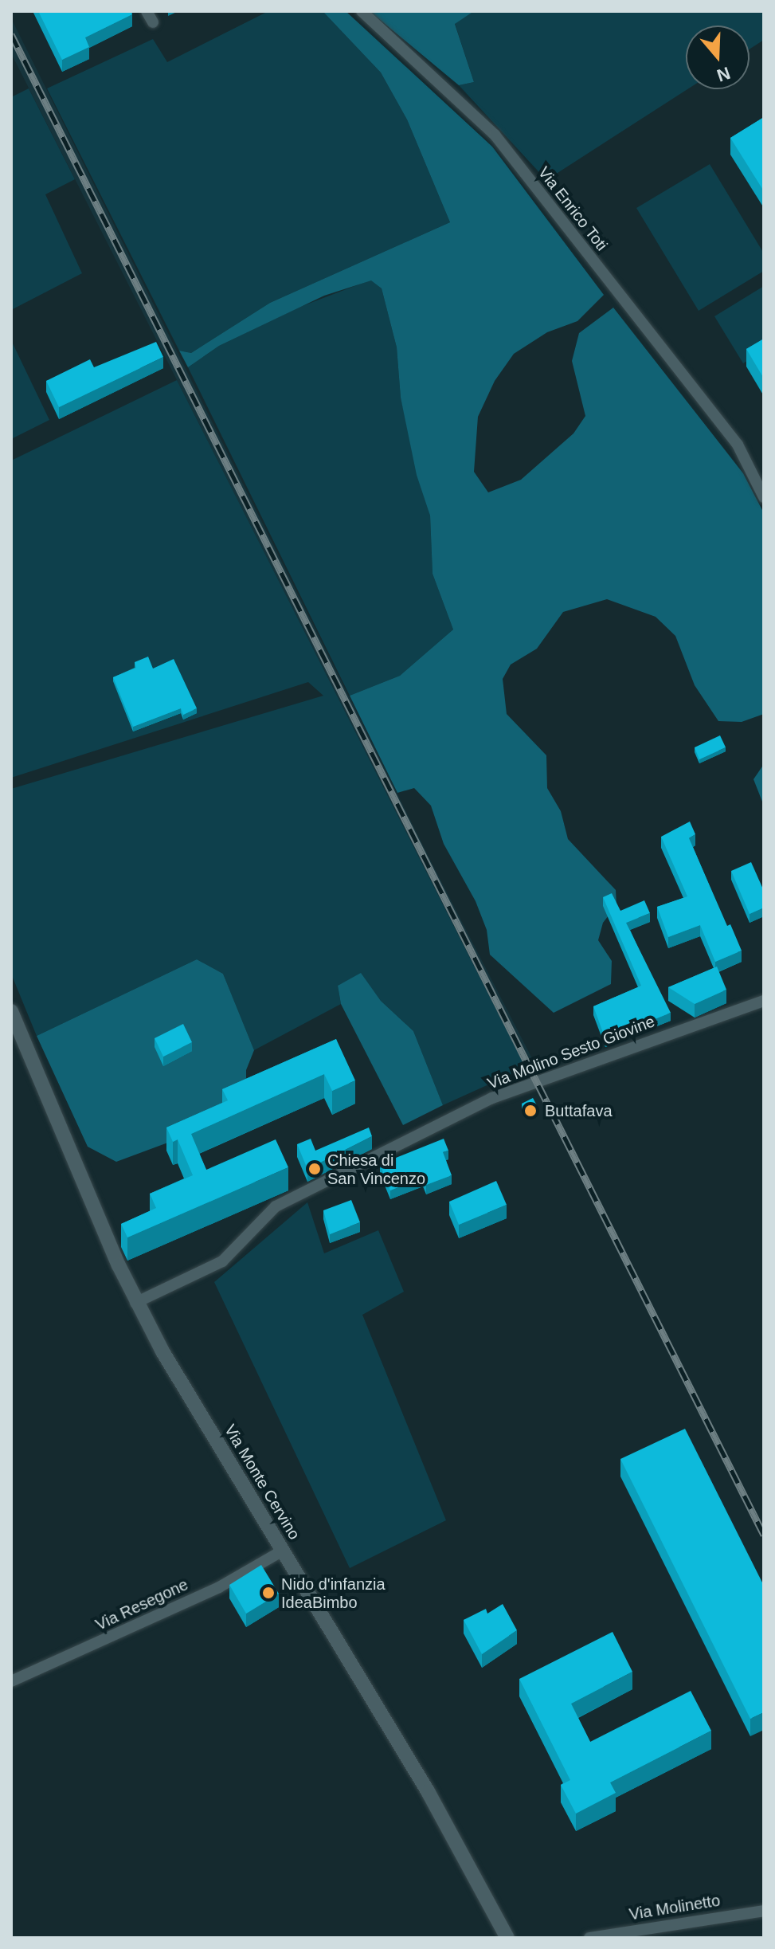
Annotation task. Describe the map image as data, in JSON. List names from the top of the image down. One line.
{"streets":{"street":["Via Enrico Toti","Via Molino Sesto Giovine","Via Monte Cervino","Via Resegone","Via Molinetto"]},"crossings":[["Via Molino Sesto Giovine","Via Monte Cervino"],["Via Monte Cervino","Via Resegone"]],"places":["Buttafava","Chiesa di San Vincenzo","Nido d'infanzia IdeaBimbo"],"north":"bottom"}
